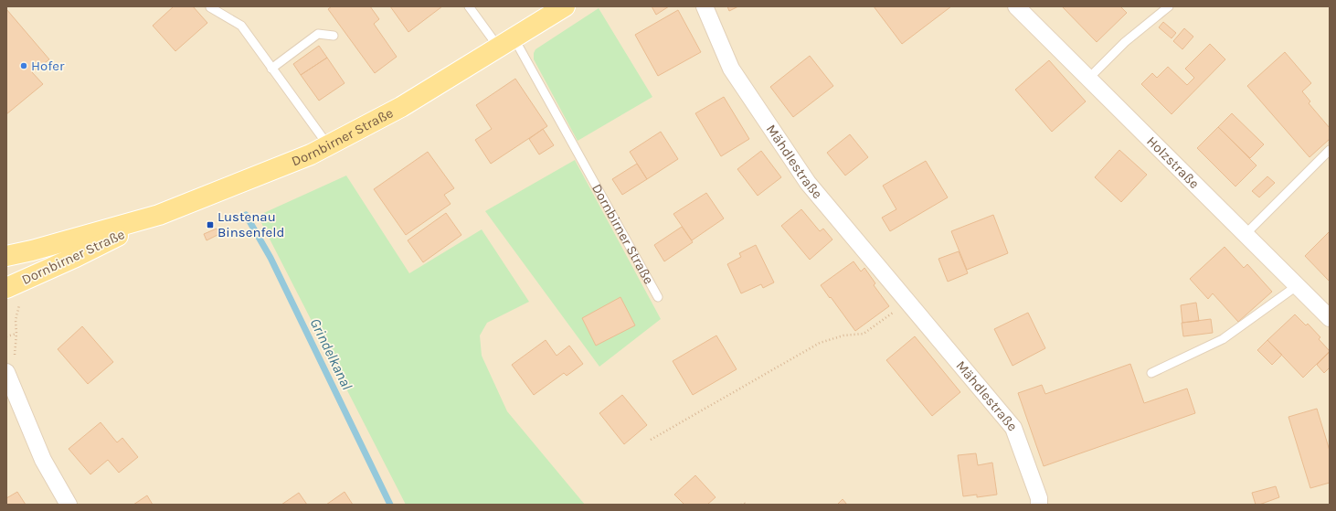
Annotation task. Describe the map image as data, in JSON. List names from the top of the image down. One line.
{"streets":{"main road":["Dornbirner Straße"],"street":["Mähdlestraße","Holzstraße"]},"water":["Grindelkanal"],"places":{"other":["Hofer"],"transit":["Lustenau Binsenfeld"]}}
